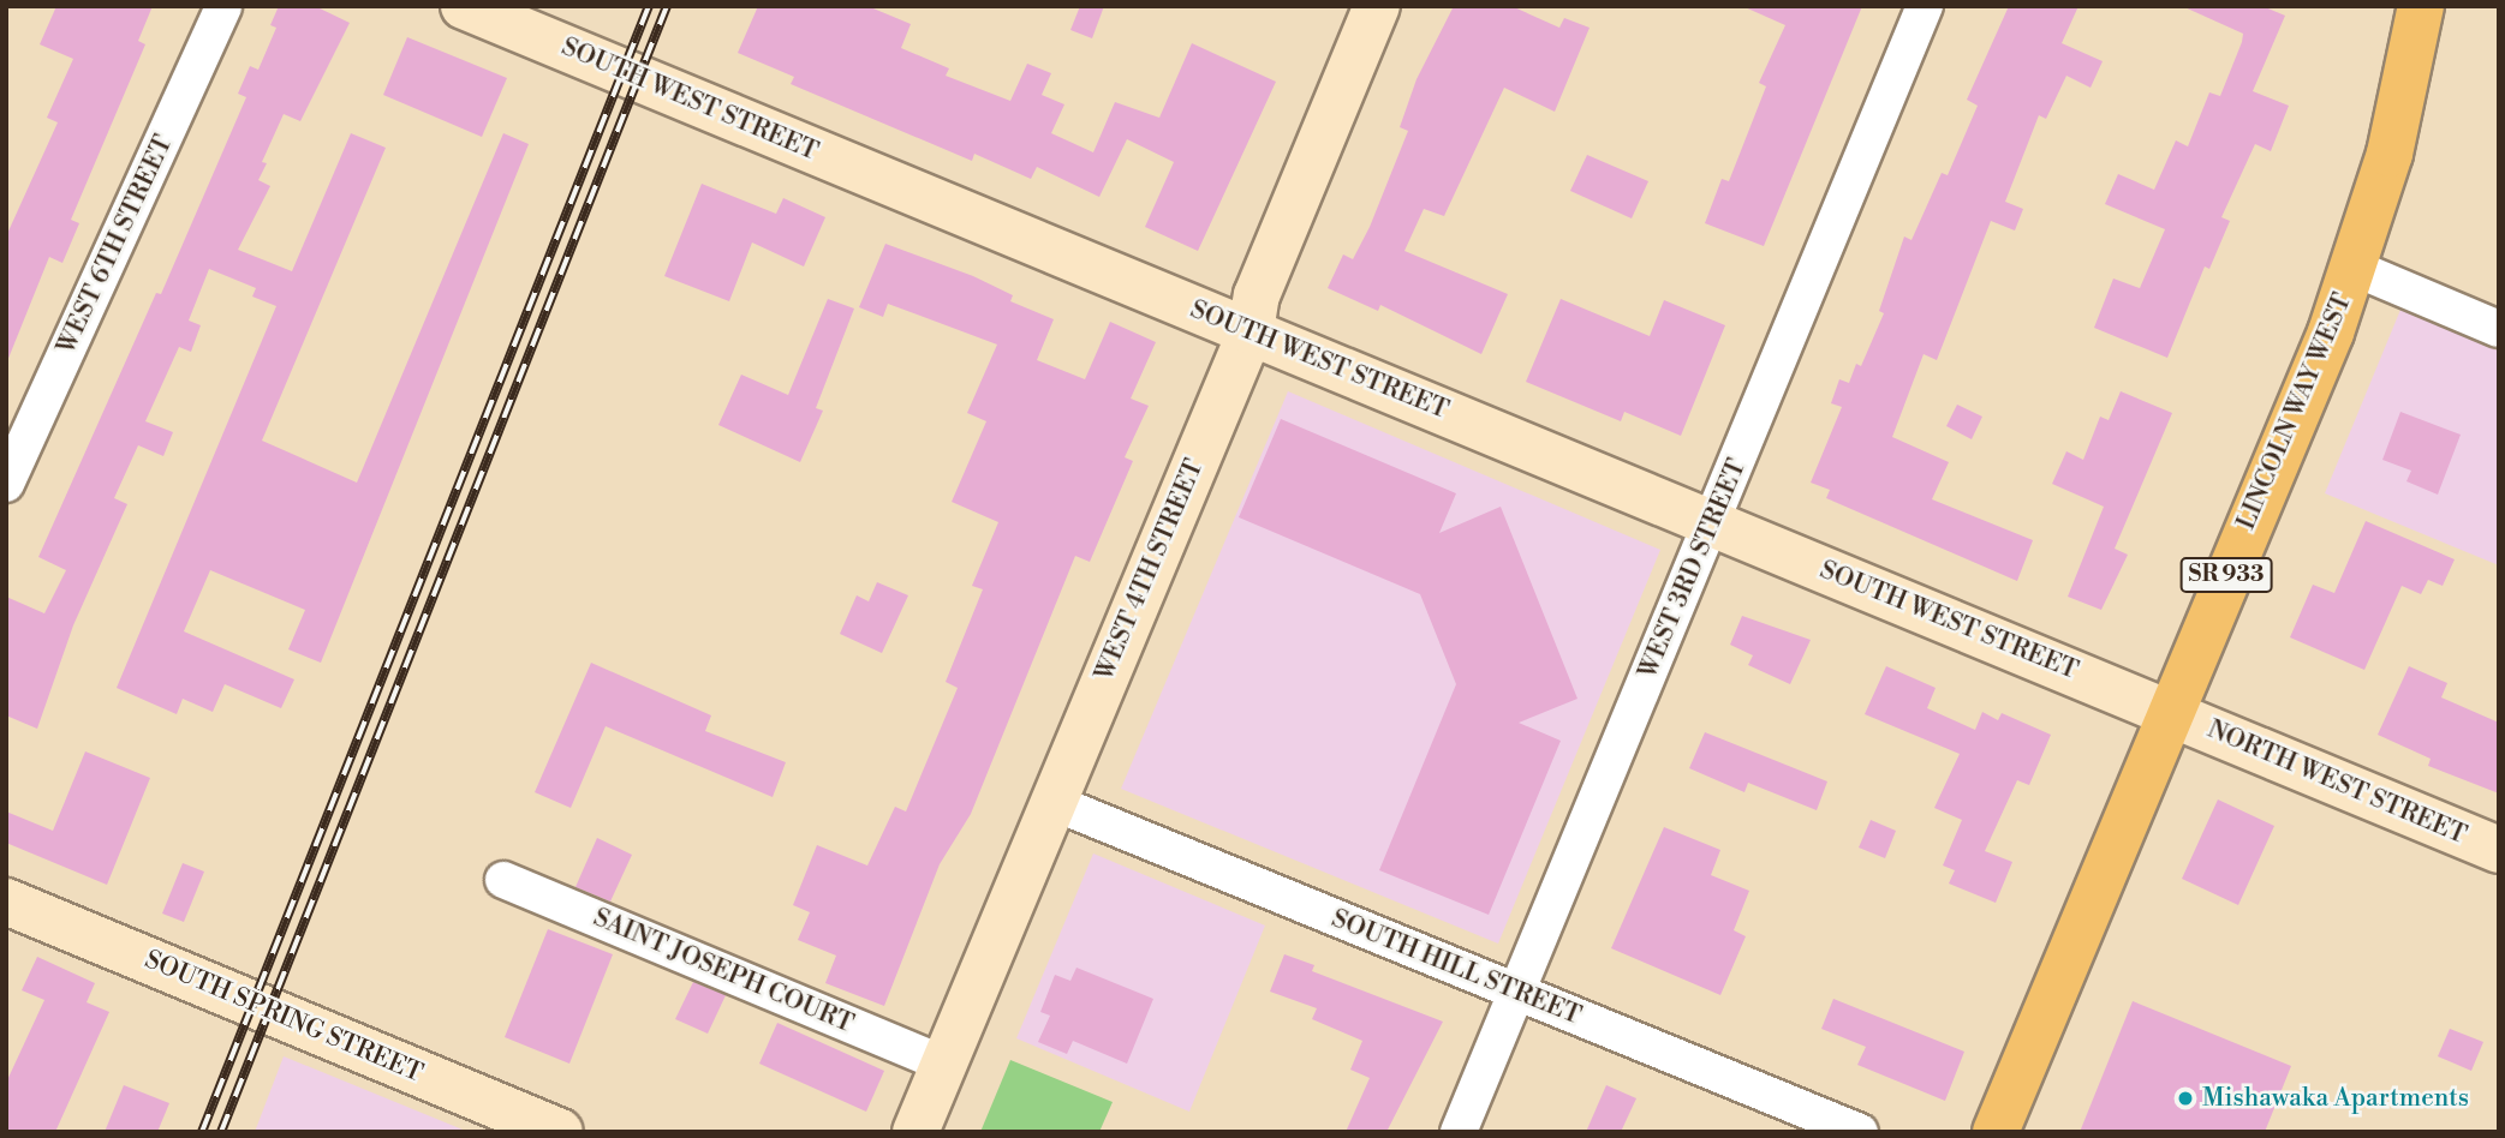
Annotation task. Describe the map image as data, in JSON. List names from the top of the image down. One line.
{"streets":{"main road":["LINCOLN WAY WEST","SR 933"],"street":["SOUTH WEST STREET","WEST 6TH STREET","WEST 3RD STREET","WEST 4TH STREET","NORTH WEST STREET","SOUTH HILL STREET","SAINT JOSEPH COURT","SOUTH SPRING STREET"]},"crossings":[["SOUTH WEST STREET","LINCOLN WAY WEST"],["SOUTH WEST STREET","WEST 3RD STREET"],["SOUTH WEST STREET","WEST 4TH STREET"],["SOUTH WEST STREET","NORTH WEST STREET"],["LINCOLN WAY WEST","NORTH WEST STREET"],["WEST 3RD STREET","SOUTH HILL STREET"],["WEST 4TH STREET","SOUTH HILL STREET"],["WEST 4TH STREET","SAINT JOSEPH COURT"]],"places":["Mishawaka Apartments"]}
